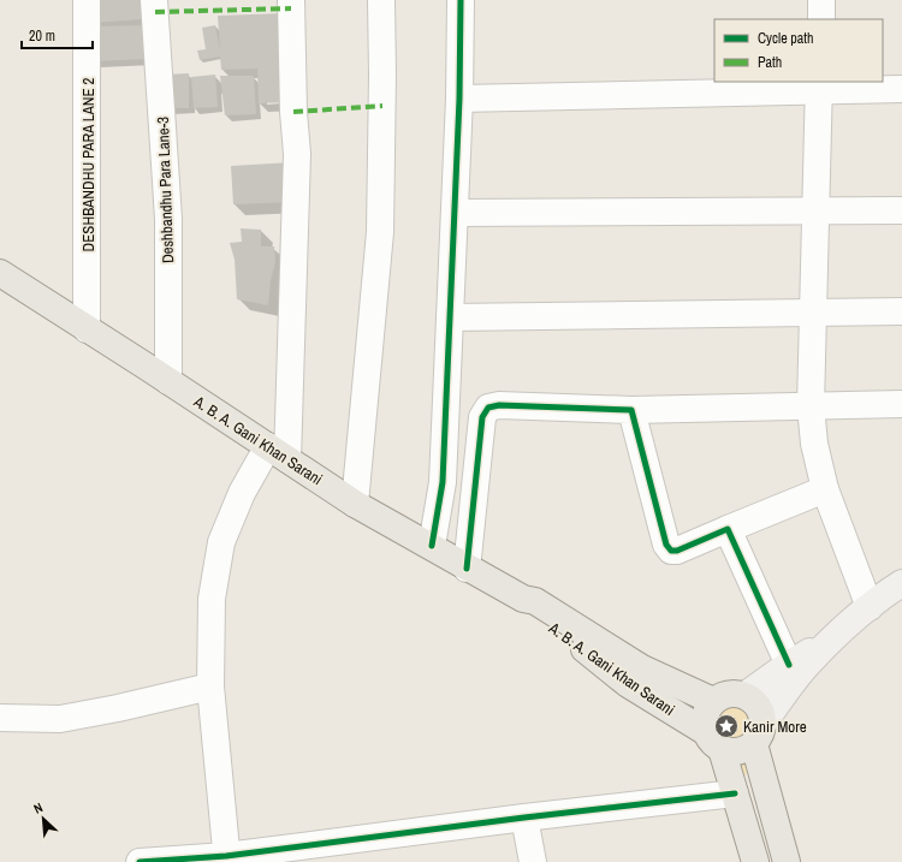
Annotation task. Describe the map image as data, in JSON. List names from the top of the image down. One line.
{"streets":{"main road":["A. B. A. Gani Khan Sarani"],"street":["DESHBANDHU PARA LANE 2","Deshbandhu Para Lane-3"]},"crossings":[["DESHBANDHU PARA LANE 2","A. B. A. Gani Khan Sarani"],["Deshbandhu Para Lane-3","A. B. A. Gani Khan Sarani"]],"places":{"place":["Kanir More"]},"legend":["Cycle path","Path"],"scale_bar":"20 m","north":"top left"}
